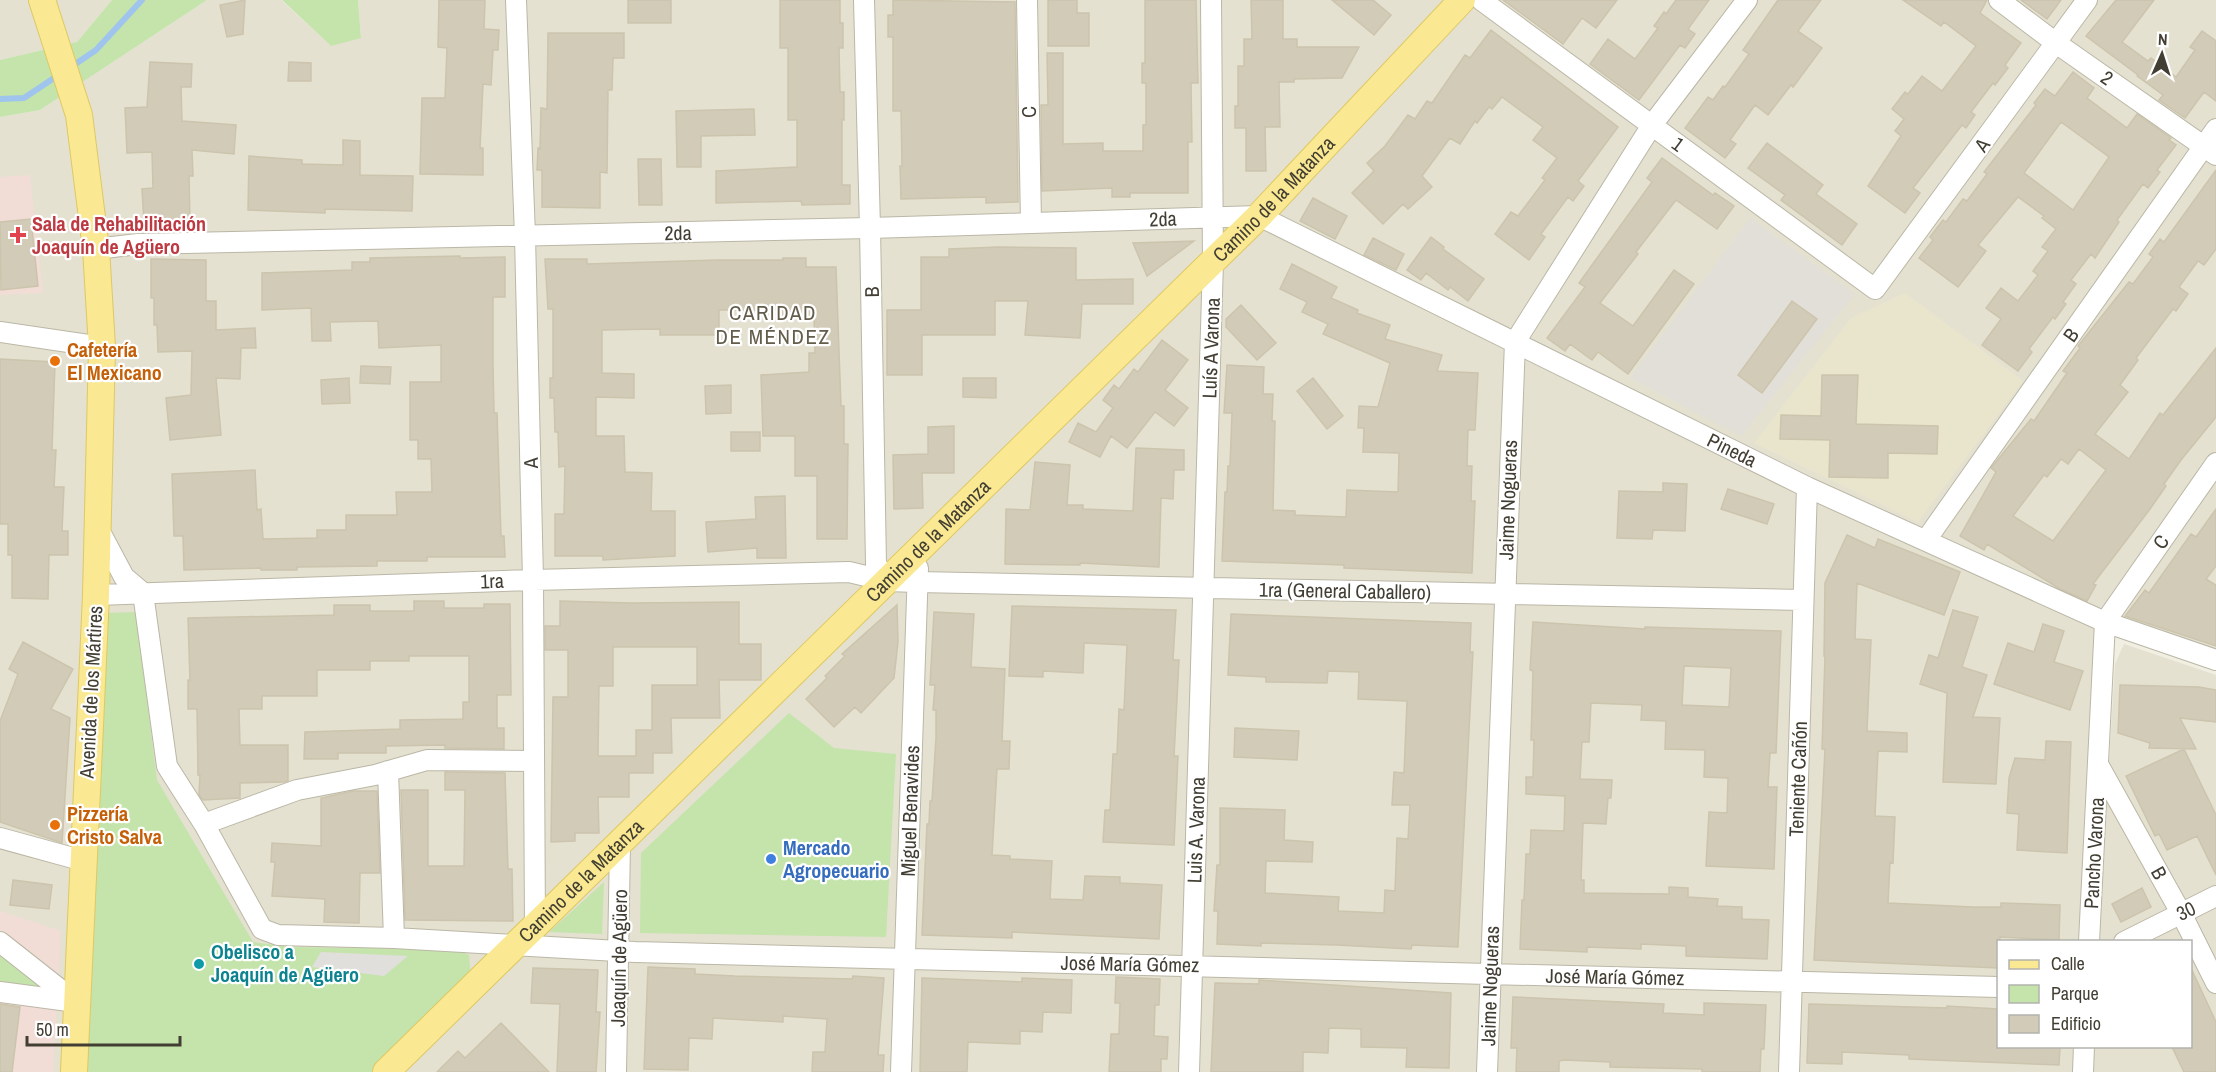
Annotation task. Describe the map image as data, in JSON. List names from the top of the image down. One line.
{"streets":{"main road":["Camino de la Matanza","Avenida de los Mártires"],"street":["2","C","1","A","2da","B","Luís A Varona","Pineda","Jaime Nogueras","1ra","1ra (General Caballero)","Teniente Cañón","Miguel Benavides","Luis A. Varona","Pancho Varona","30","Joaquín de Agüero","José María Gómez"]},"crossings":[["2","A"],["2","B"],["C","2da"],["C","Pineda"],["C","Pancho Varona"],["1","A"],["1","Jaime Nogueras"],["A","Camino de la Matanza"],["A","2da"],["A","1ra"],["Camino de la Matanza","2da"],["Camino de la Matanza","B"],["Camino de la Matanza","Luís A Varona"],["Camino de la Matanza","Pineda"],["Camino de la Matanza","1ra"],["Camino de la Matanza","1ra (General Caballero)"],["Camino de la Matanza","Miguel Benavides"],["Camino de la Matanza","Joaquín de Agüero"],["Camino de la Matanza","José María Gómez"],["2da","B"],["2da","Luís A Varona"],["2da","Pineda"],["2da","Avenida de los Mártires"],["B","Pineda"],["B","1ra"],["B","1ra (General Caballero)"],["B","Pancho Varona"],["B","30"],["Luís A Varona","1ra (General Caballero)"],["Luís A Varona","Luis A. Varona"],["Pineda","Jaime Nogueras"],["Pineda","Teniente Cañón"],["Pineda","Pancho Varona"],["Jaime Nogueras","1ra (General Caballero)"],["Jaime Nogueras","José María Gómez"],["1ra","1ra (General Caballero)"],["1ra","Avenida de los Mártires"],["1ra (General Caballero)","Teniente Cañón"],["1ra (General Caballero)","Miguel Benavides"],["1ra (General Caballero)","Luis A. Varona"],["Teniente Cañón","José María Gómez"],["Miguel Benavides","José María Gómez"],["Luis A. Varona","José María Gómez"],["Joaquín de Agüero","José María Gómez"]],"districts":["CARIDAD DE MÉNDEZ"],"places":{"health":["Sala de Rehabilitación Joaquín de Agüero"],"other":["Cafetería El Mexicano","Pizzería Cristo Salva","Mercado Agropecuario","Obelisco a Joaquín de Agüero"]},"legend":["Calle","Parque","Edificio"],"scale_bar":"50 m","north":"top"}
